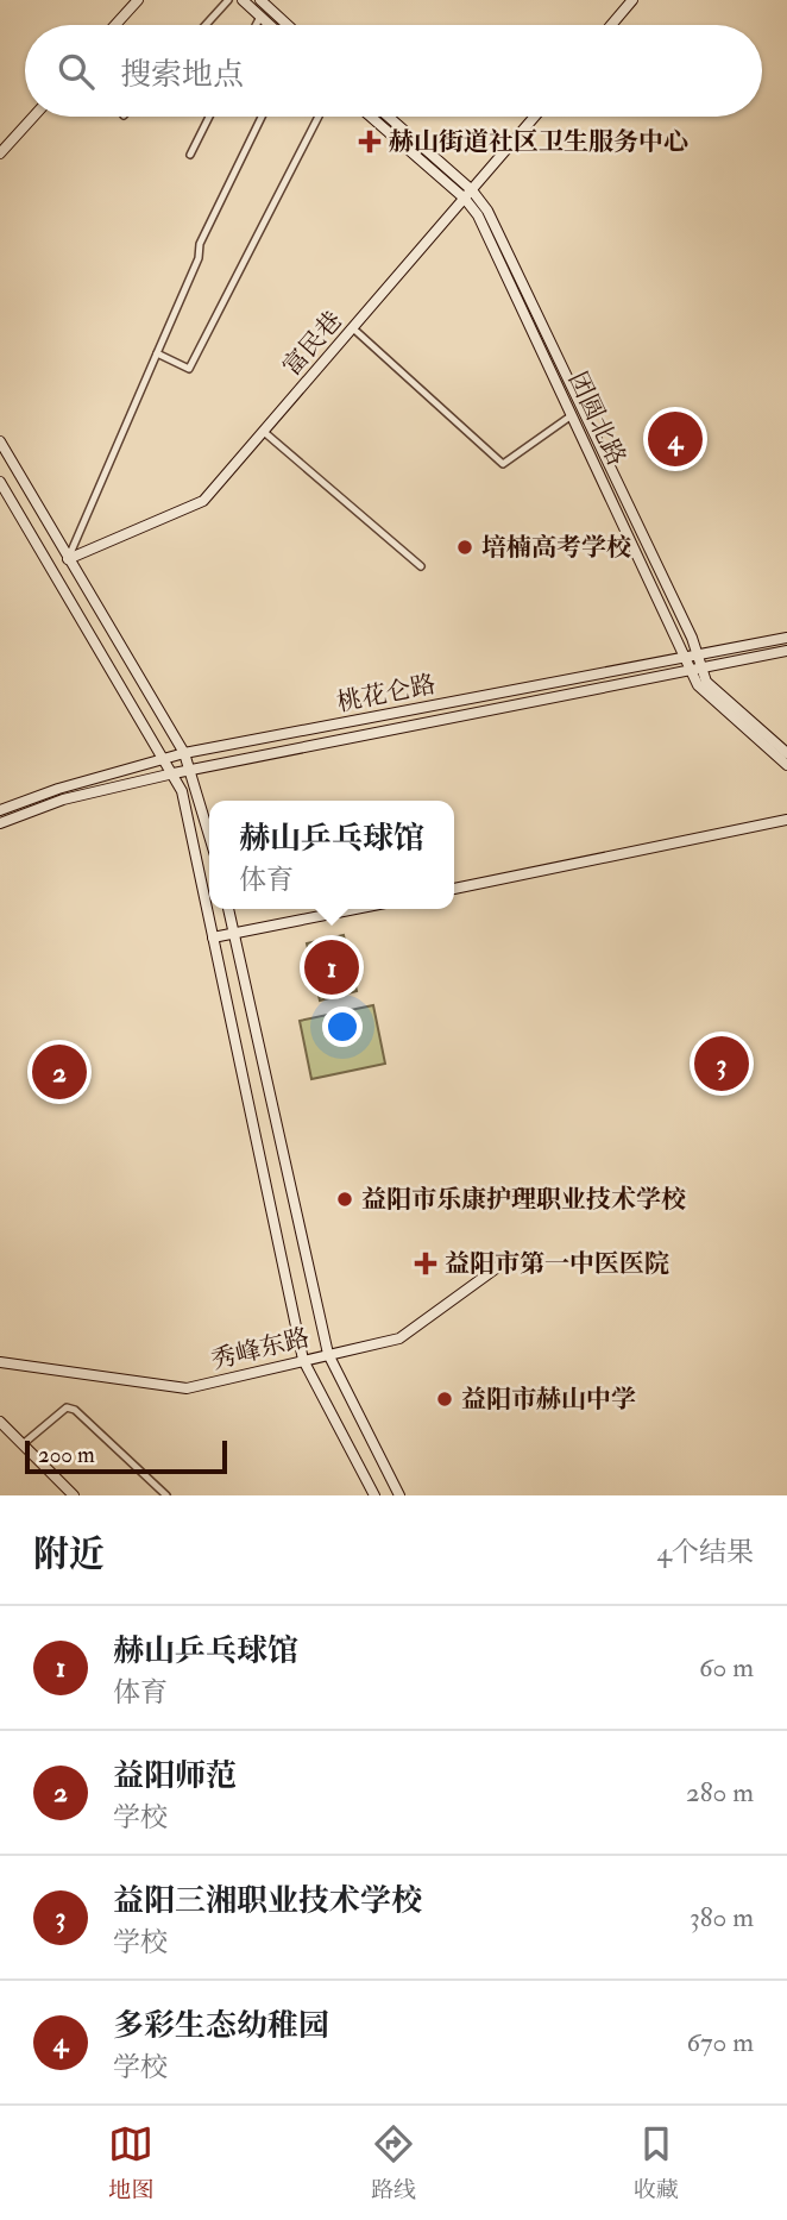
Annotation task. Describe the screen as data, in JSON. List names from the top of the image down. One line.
{"streets":{"main road":["富民巷","团圆北路","桃花仑路","秀峰东路"]},"crossings":[["富民巷","团圆北路"],["团圆北路","桃花仑路"]],"places":{"health":["赫山街道社区卫生服务中心","益阳市第一中医医院"],"other":["培楠高考学校","益阳市乐康护理职业技术学校","益阳市赫山中学"]},"scale_bar":"200 m","page":{"search":"搜索地点","pins":["4","1","3","2"],"popup":["赫山乒乓球馆","体育"],"scale":"200 m","heading":["附近","4个结果"],"list":[{"mark":"1","name":"赫山乒乓球馆","note":"体育","value":"60 m"},{"mark":"2","name":"益阳师范","note":"学校","value":"280 m"},{"mark":"3","name":"益阳三湘职业技术学校","note":"学校","value":"380 m"},{"mark":"4","name":"多彩生态幼稚园","note":"学校","value":"670 m"}],"nav":["地图","路线","收藏"]}}
